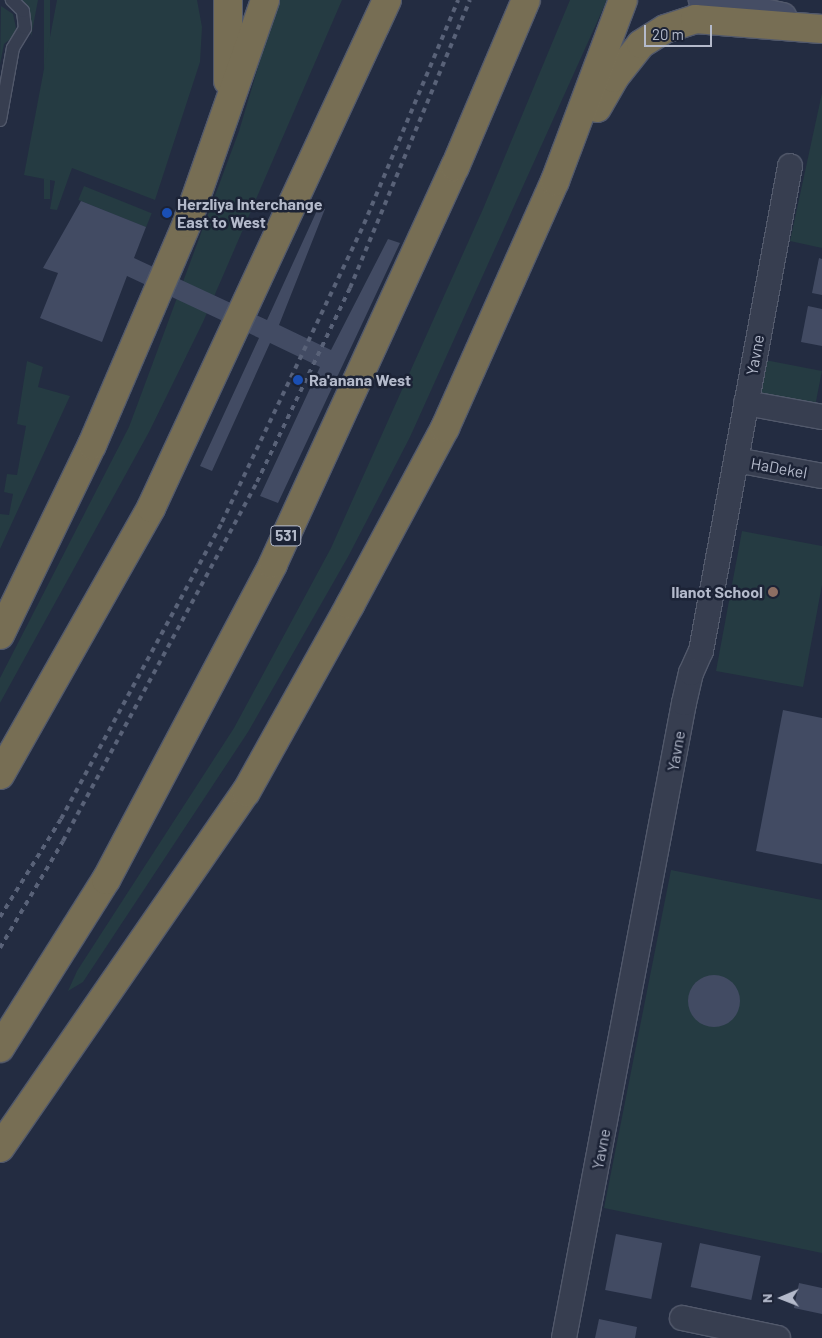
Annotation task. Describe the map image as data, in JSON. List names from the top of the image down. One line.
{"streets":{"highway":["531"],"street":["Yavne","HaDekel"]},"crossings":[["Yavne","HaDekel"]],"places":["Herzliya Interchange East to West","Ra'anana West","Ilanot School"],"scale_bar":"20 m","north":"left"}
